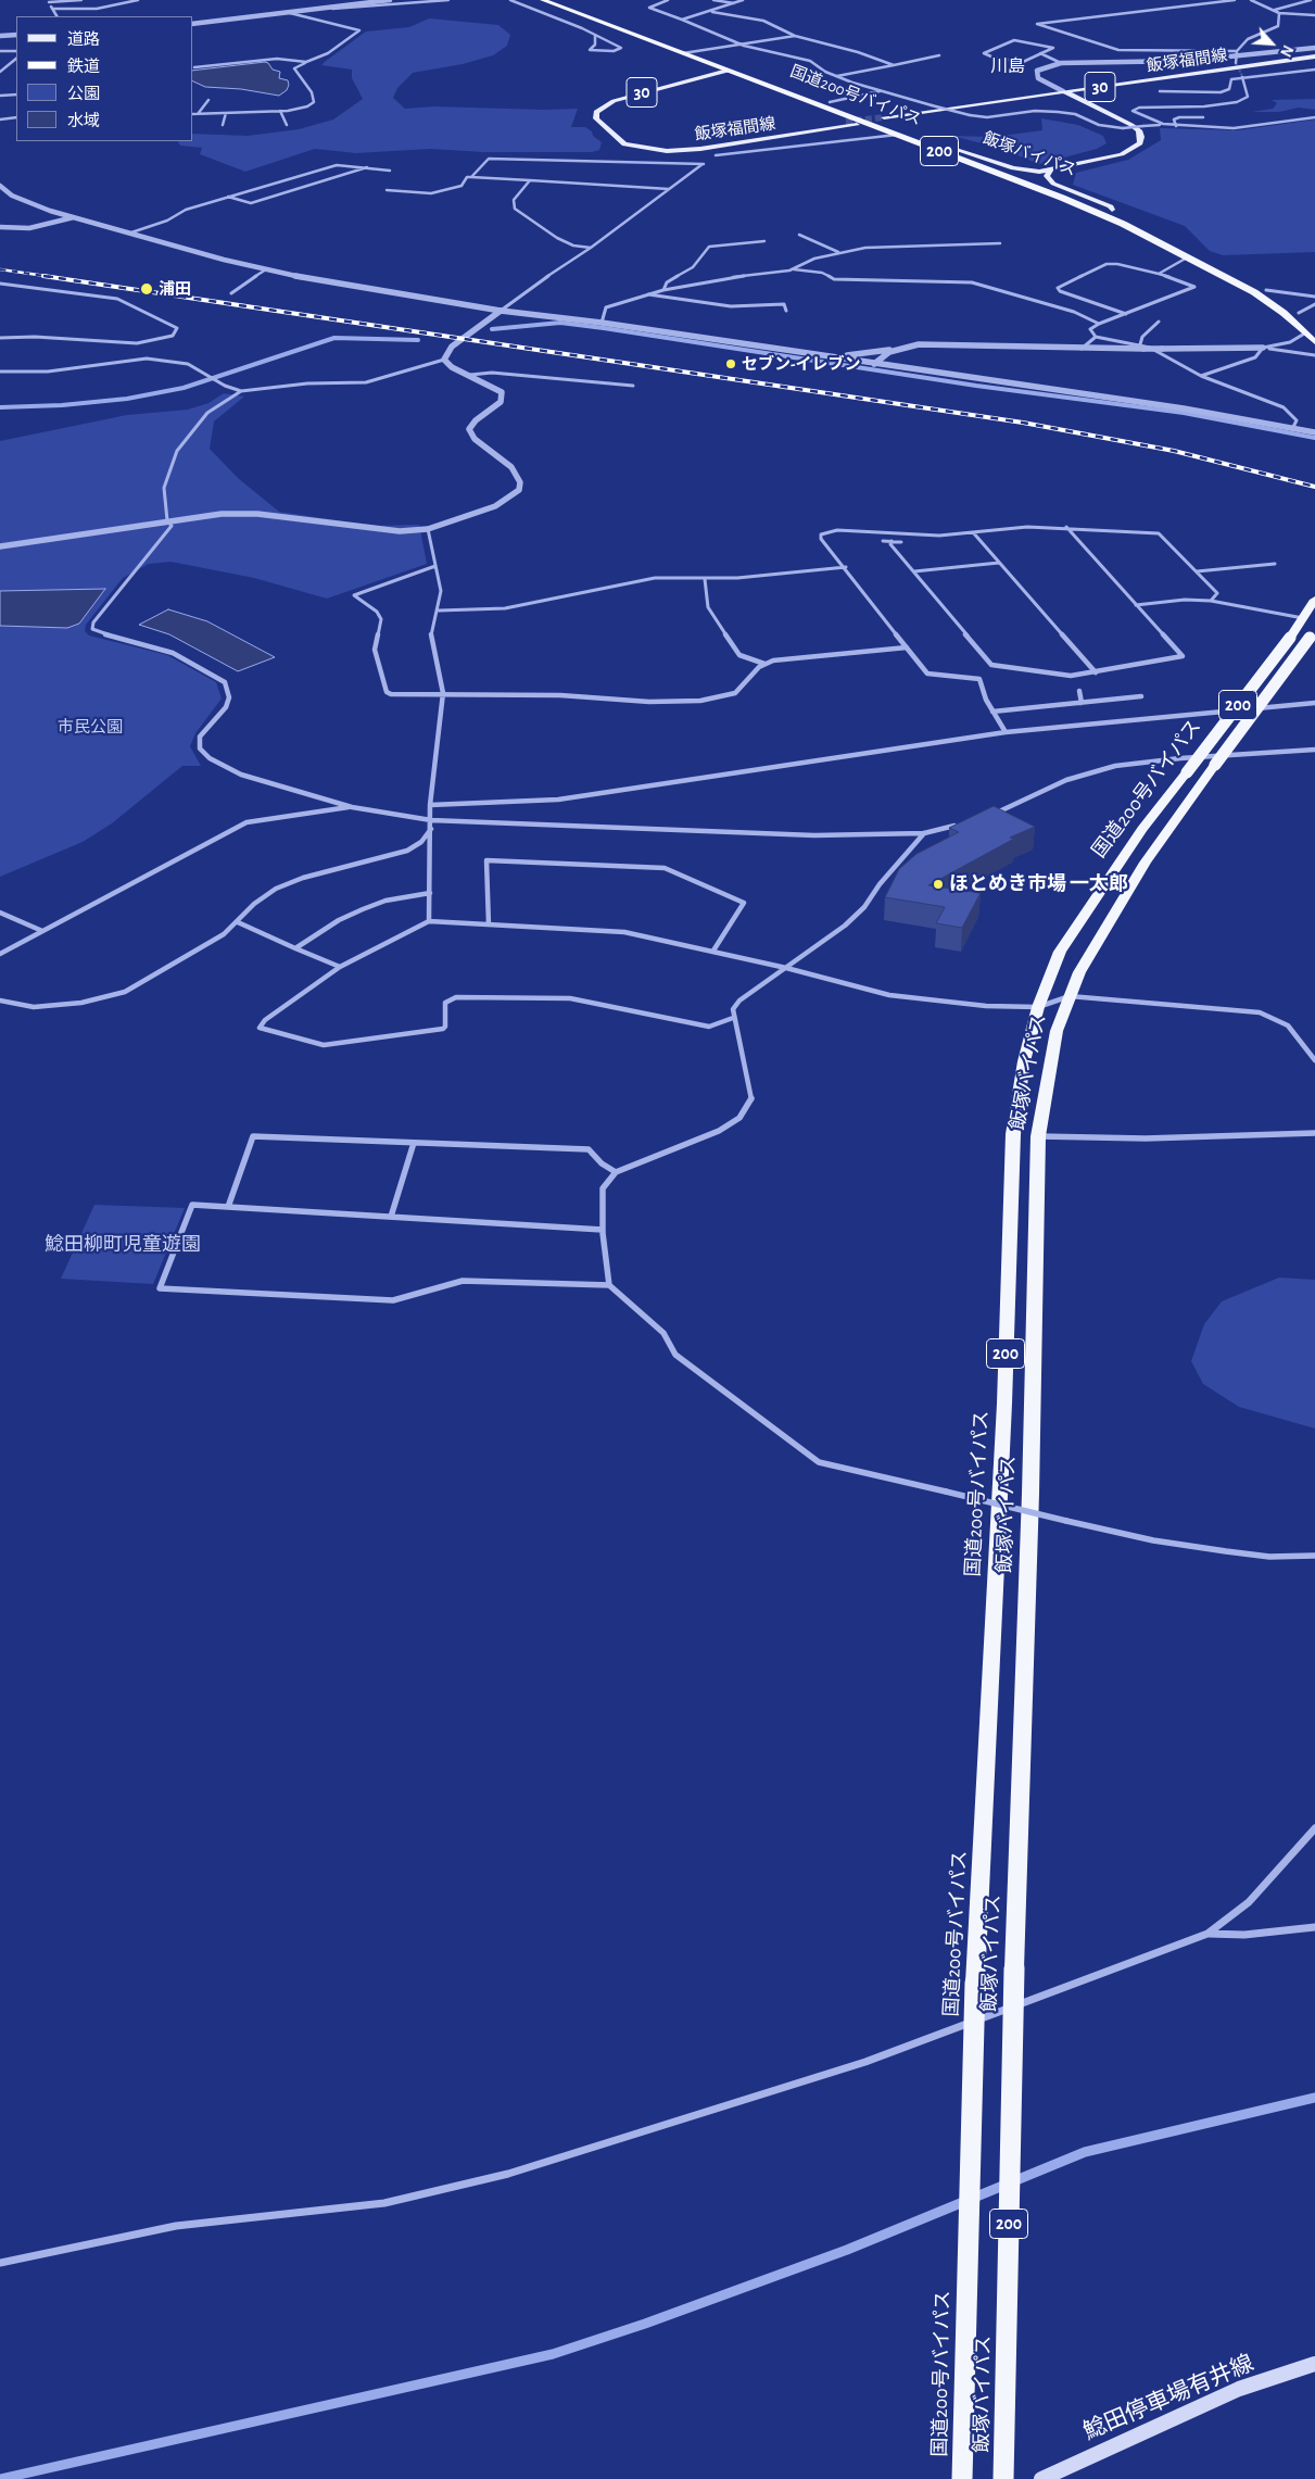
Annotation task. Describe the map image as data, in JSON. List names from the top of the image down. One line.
{"streets":{"highway":["国道200号バイパス","200","飯塚バイパス"],"main road":["飯塚福間線","30","鯰田停車場有井線"]},"crossings":[["飯塚福間線","30"],["飯塚福間線","国道200号バイパス"],["30","飯塚バイパス"]],"districts":["川島"],"parks":["市民公園","鯰田柳町児童遊園"],"places":["浦田","セブン-イレブン","ほとめき市場 一太郎"],"legend":["道路","鉄道","公園","水域"],"north":"bottom right"}
